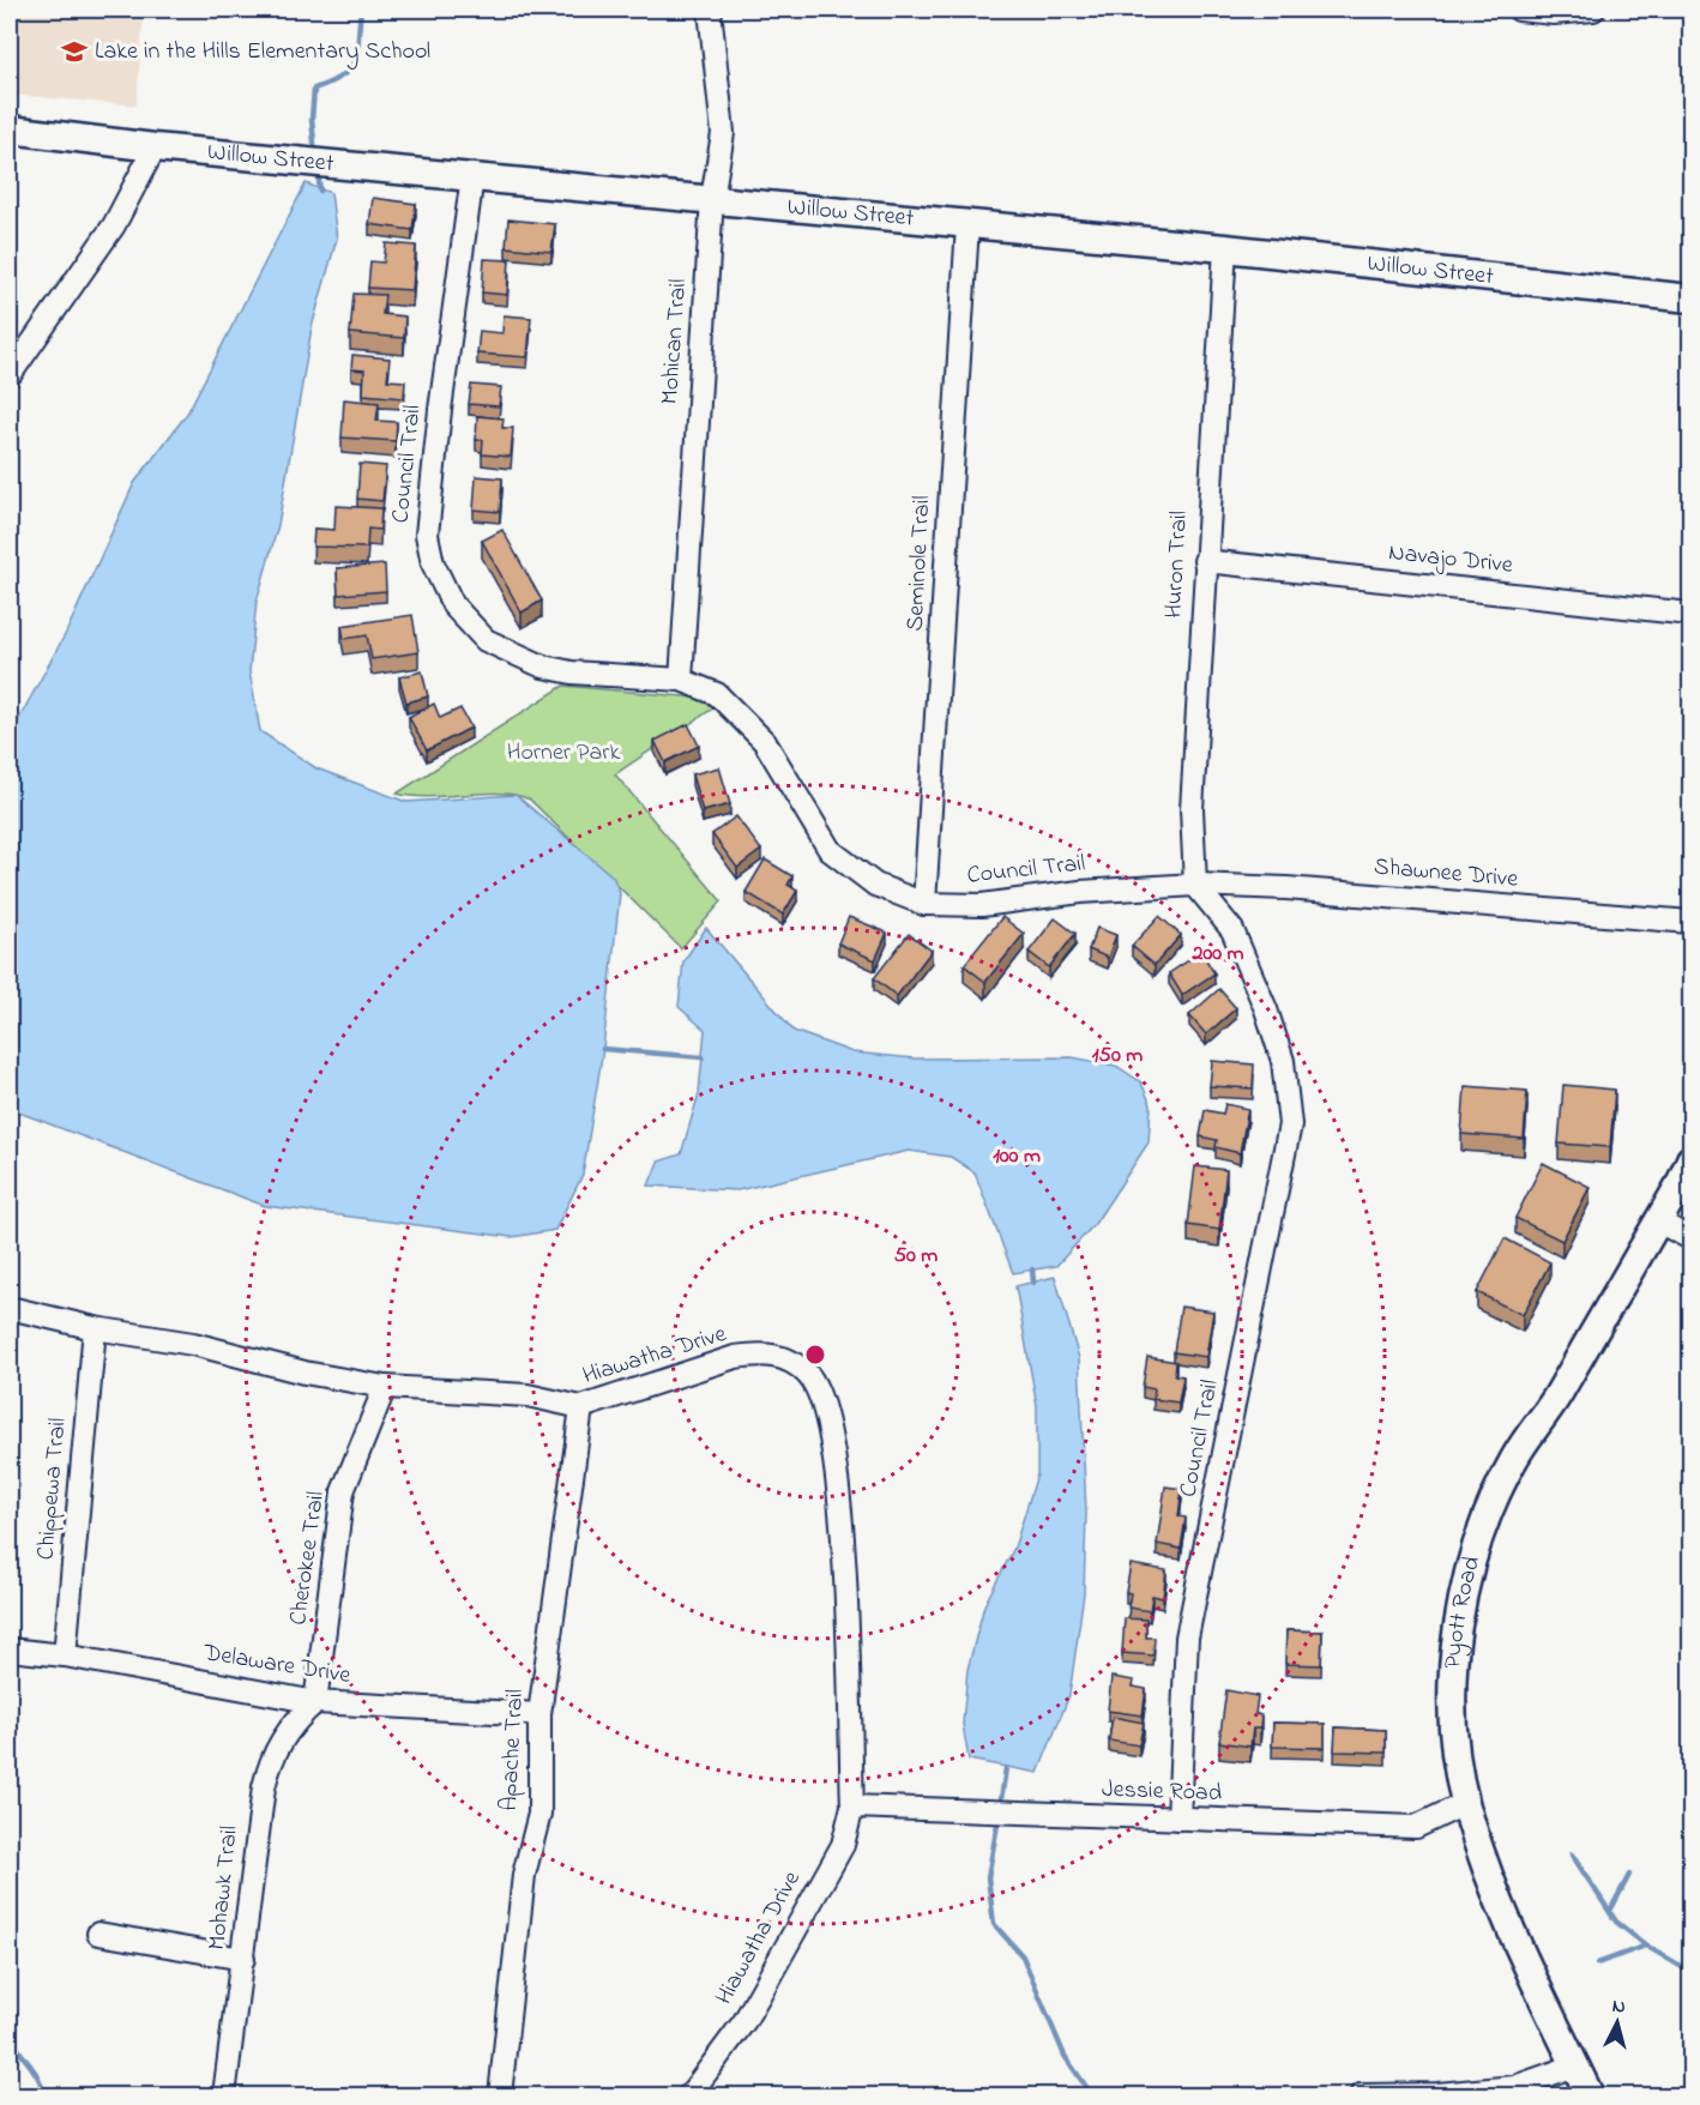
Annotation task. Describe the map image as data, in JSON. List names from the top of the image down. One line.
{"streets":{"street":["Willow Street","Mohican Trail","Council Trail","Navajo Drive","Seminole Trail","Huron Trail","Shawnee Drive","Hiawatha Drive","Chippewa Trail","Cherokee Trail","Pyott Road","Delaware Drive","Apache Trail","Jessie Road","Mohawk Trail"]},"crossings":[["Willow Street","Mohican Trail"],["Willow Street","Council Trail"],["Willow Street","Seminole Trail"],["Willow Street","Huron Trail"],["Mohican Trail","Council Trail"],["Council Trail","Seminole Trail"],["Council Trail","Huron Trail"],["Council Trail","Shawnee Drive"],["Council Trail","Jessie Road"],["Navajo Drive","Huron Trail"],["Huron Trail","Shawnee Drive"],["Hiawatha Drive","Chippewa Trail"],["Hiawatha Drive","Cherokee Trail"],["Hiawatha Drive","Apache Trail"],["Hiawatha Drive","Jessie Road"],["Chippewa Trail","Delaware Drive"],["Cherokee Trail","Delaware Drive"],["Cherokee Trail","Mohawk Trail"],["Pyott Road","Jessie Road"],["Delaware Drive","Apache Trail"],["Delaware Drive","Mohawk Trail"]],"parks":["Horner Park"],"places":{"school or university":["Lake in the Hills Elementary School"]},"north":"top","rings":["200 m","150 m","100 m","50 m"]}
